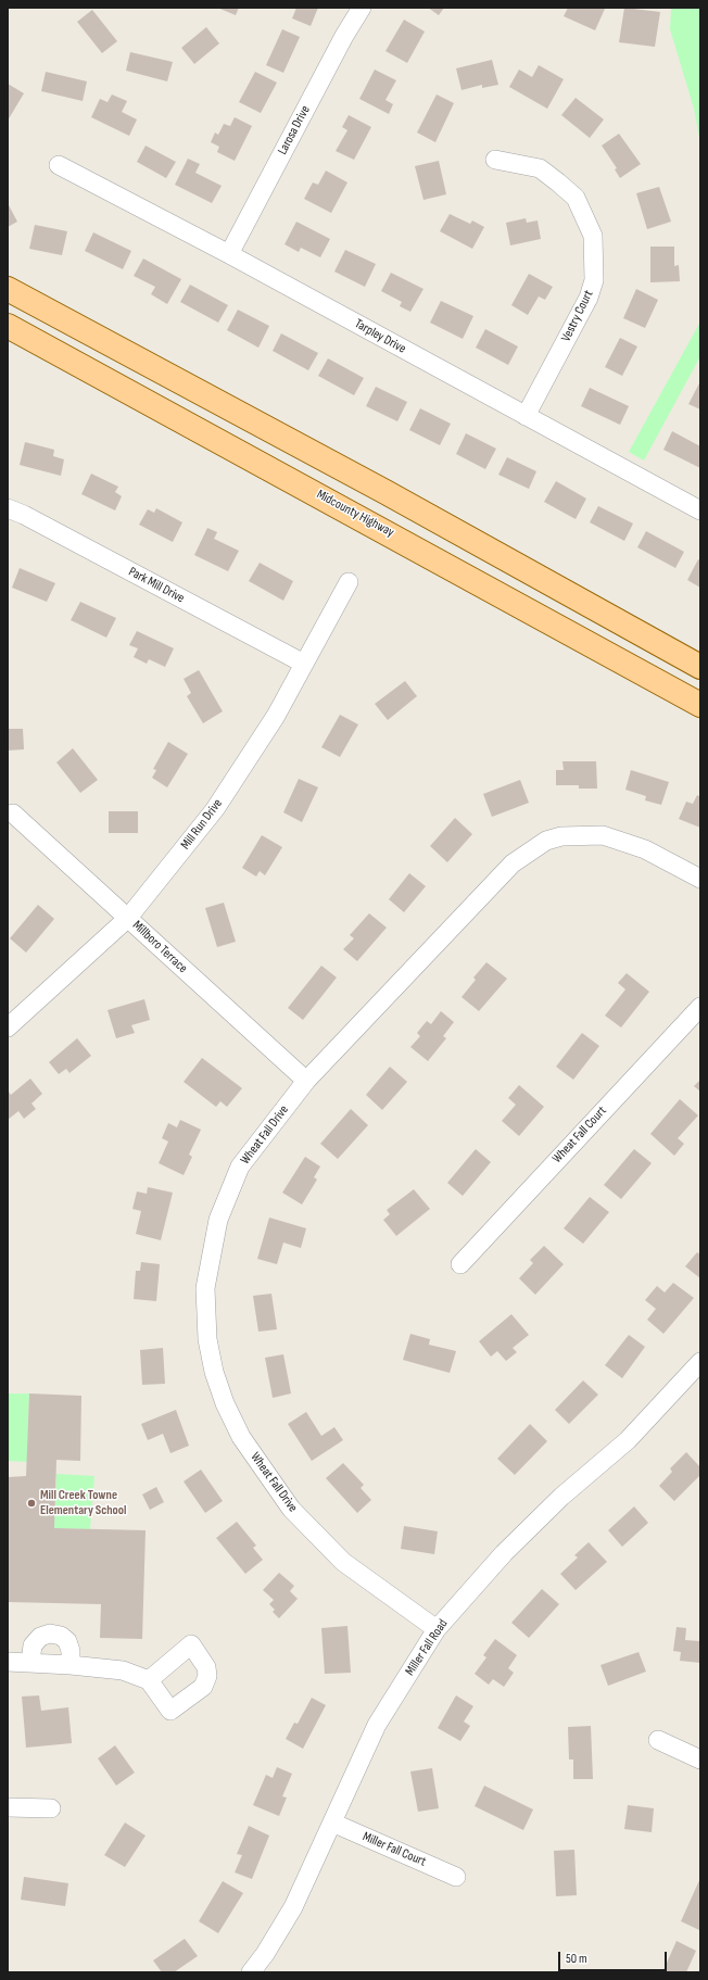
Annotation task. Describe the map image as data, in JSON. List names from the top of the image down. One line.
{"streets":{"main road":["Midcounty Highway"],"street":["Larosa Drive","Vestry Court","Tarpley Drive","Park Mill Drive","Mill Run Drive","Millboro Terrace","Wheat Fall Drive","Wheat Fall Court","Miller Fall Road","Miller Fall Court"]},"crossings":[["Larosa Drive","Tarpley Drive"],["Vestry Court","Tarpley Drive"],["Park Mill Drive","Mill Run Drive"],["Mill Run Drive","Millboro Terrace"],["Millboro Terrace","Wheat Fall Drive"],["Wheat Fall Drive","Miller Fall Road"],["Miller Fall Road","Miller Fall Court"]],"places":["Mill Creek Towne Elementary School"],"scale_bar":"50 m"}
